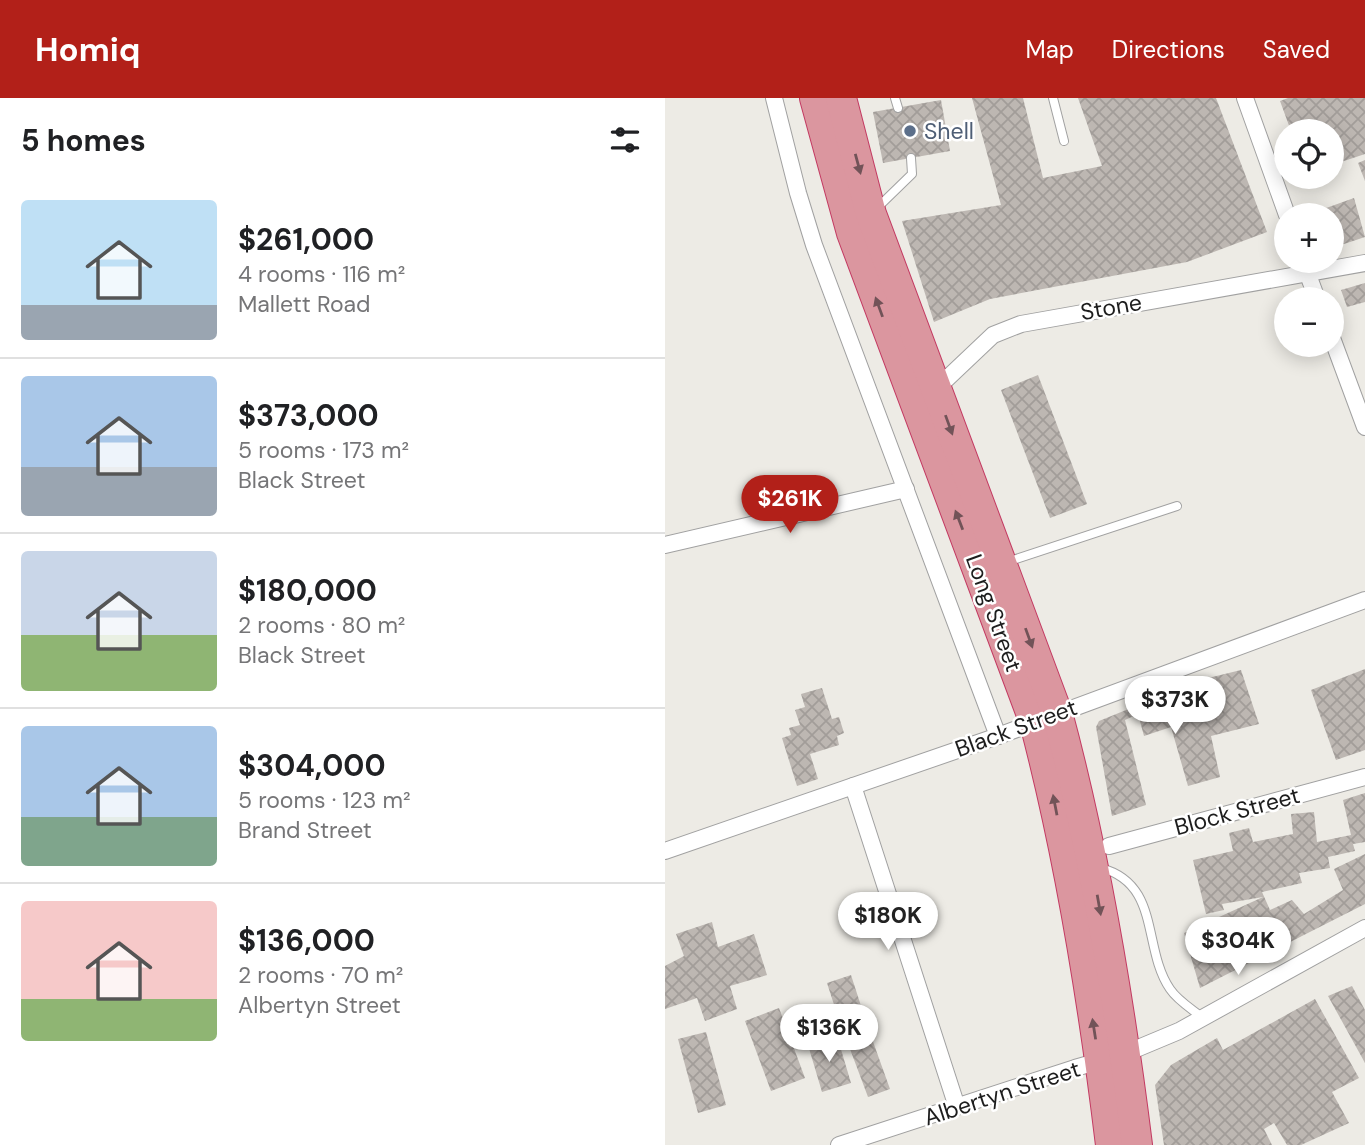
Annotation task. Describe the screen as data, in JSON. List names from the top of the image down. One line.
{"streets":{"highway":["Long Street"],"street":["Stone","Black Street","Block Street","Albertyn Street"]},"crossings":[["Stone","Long Street"],["Long Street","Black Street"],["Long Street","Block Street"],["Long Street","Albertyn Street"]],"places":["Shell"],"page":{"header":"Homiq","nav":["Map","Directions","Saved"],"heading":"5 homes","map_buttons":["+","−"],"list":[{"name":"$261,000","note":"4 rooms · 116 m² · Mallett Road"},{"name":"$373,000","note":"5 rooms · 173 m² · Black Street"},{"name":"$180,000","note":"2 rooms · 80 m² · Black Street"},{"name":"$304,000","note":"5 rooms · 123 m² · Brand Street"},{"name":"$136,000","note":"2 rooms · 70 m² · Albertyn Street"}],"price":["$261K","$373K","$180K","$304K","$136K"]}}
